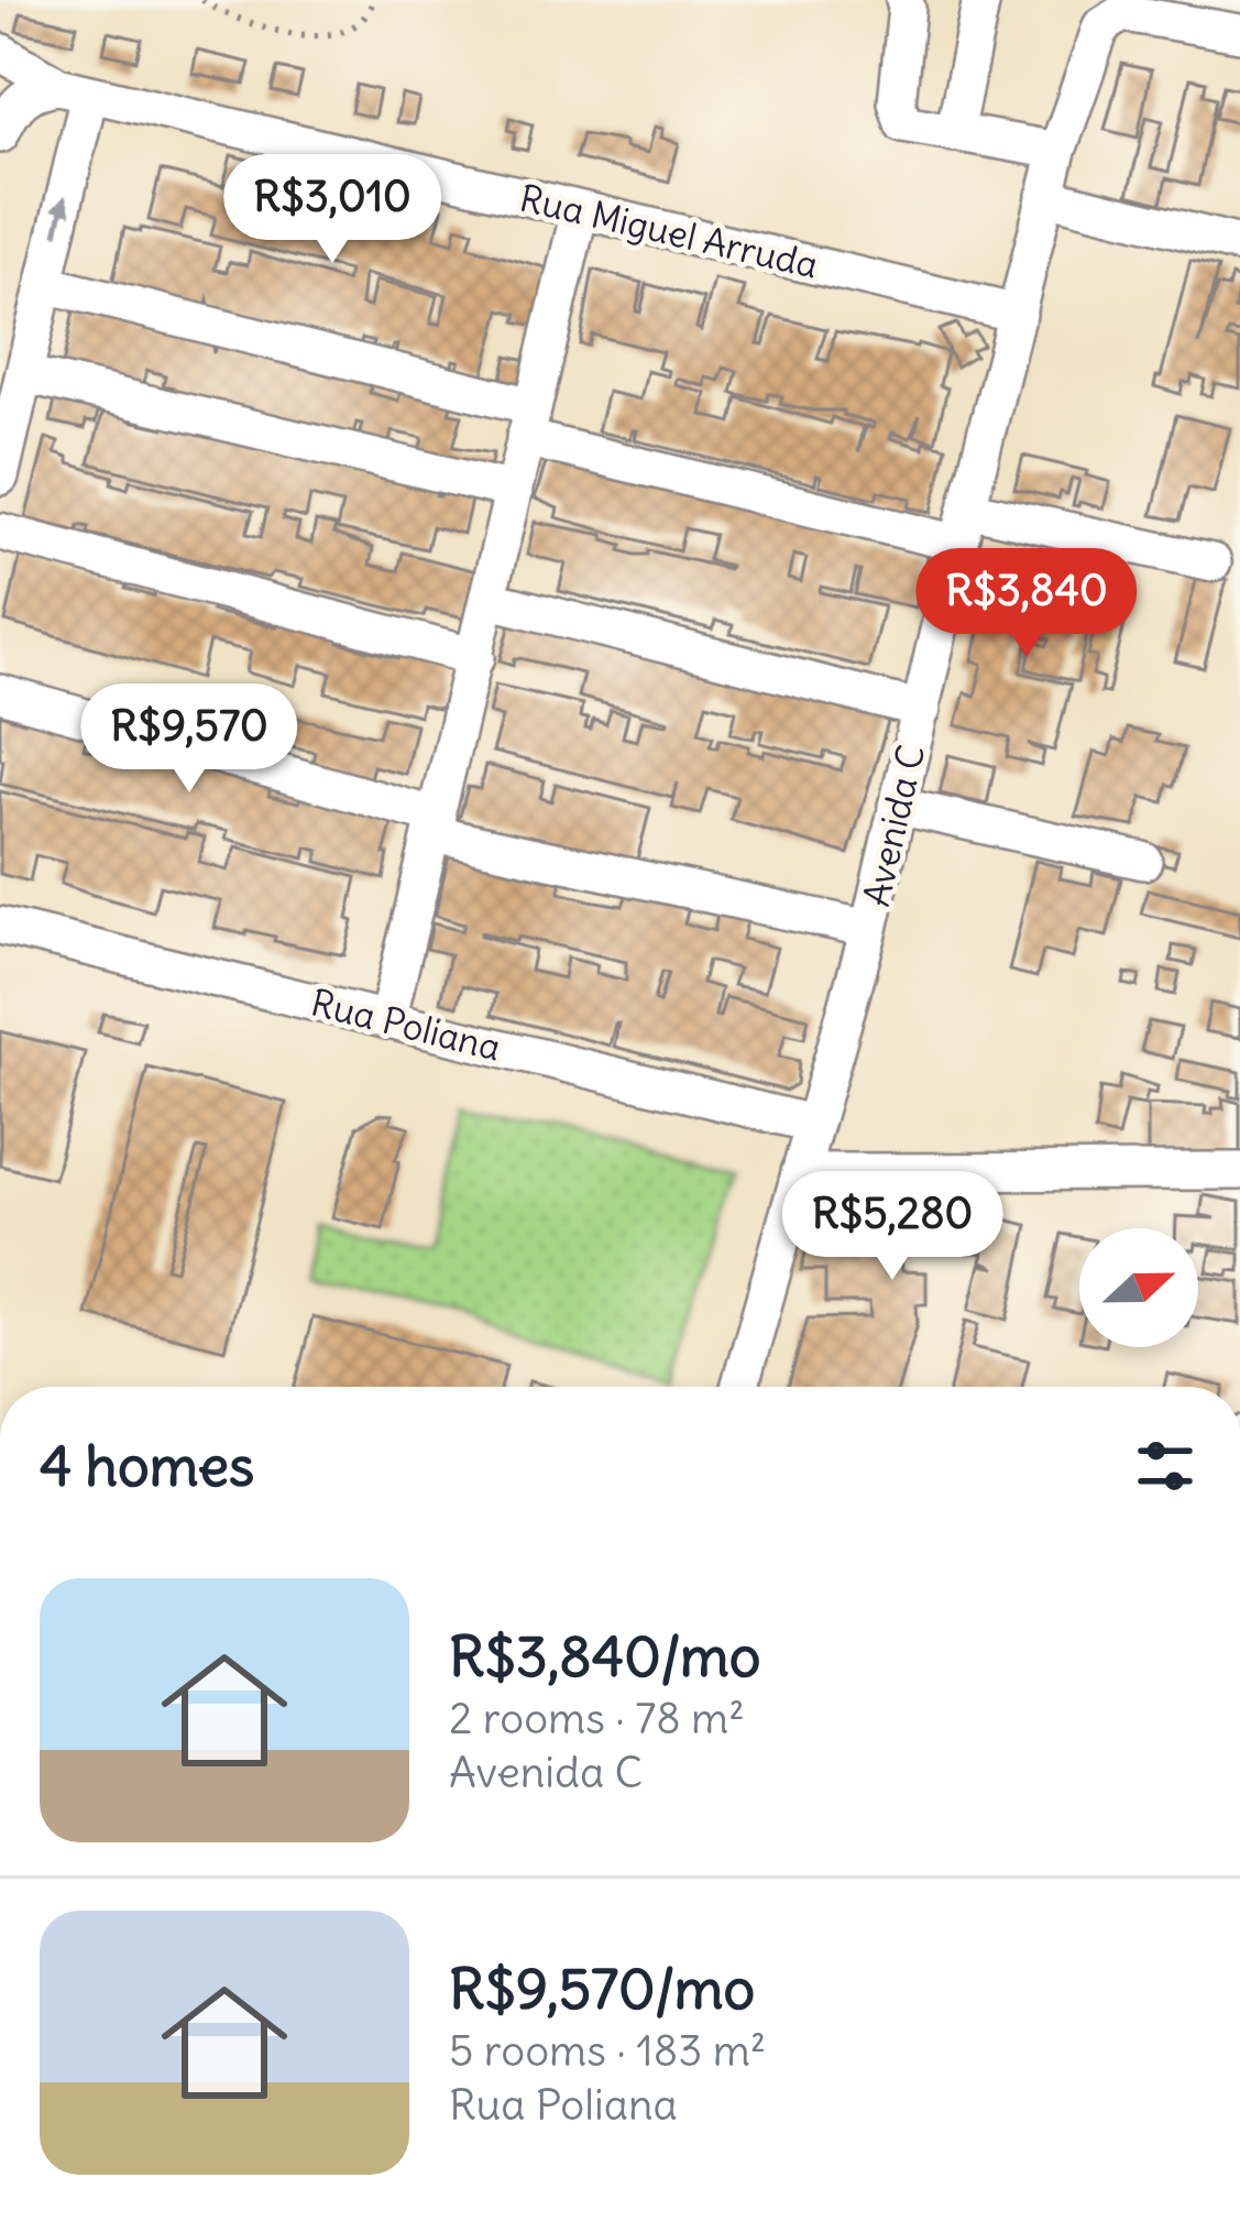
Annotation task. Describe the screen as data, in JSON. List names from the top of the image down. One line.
{"streets":{"street":["Rua Miguel Arruda","Avenida C","Rua Poliana"]},"crossings":[["Rua Miguel Arruda","Avenida C"],["Avenida C","Rua Poliana"]],"north":"right","page":{"price":["R$3,010","R$3,840","R$9,570","R$5,280"],"heading":"4 homes","list":[{"name":"R$3,840/mo","note":"2 rooms · 78 m² · Avenida C"},{"name":"R$9,570/mo","note":"5 rooms · 183 m² · Rua Poliana"}]}}
